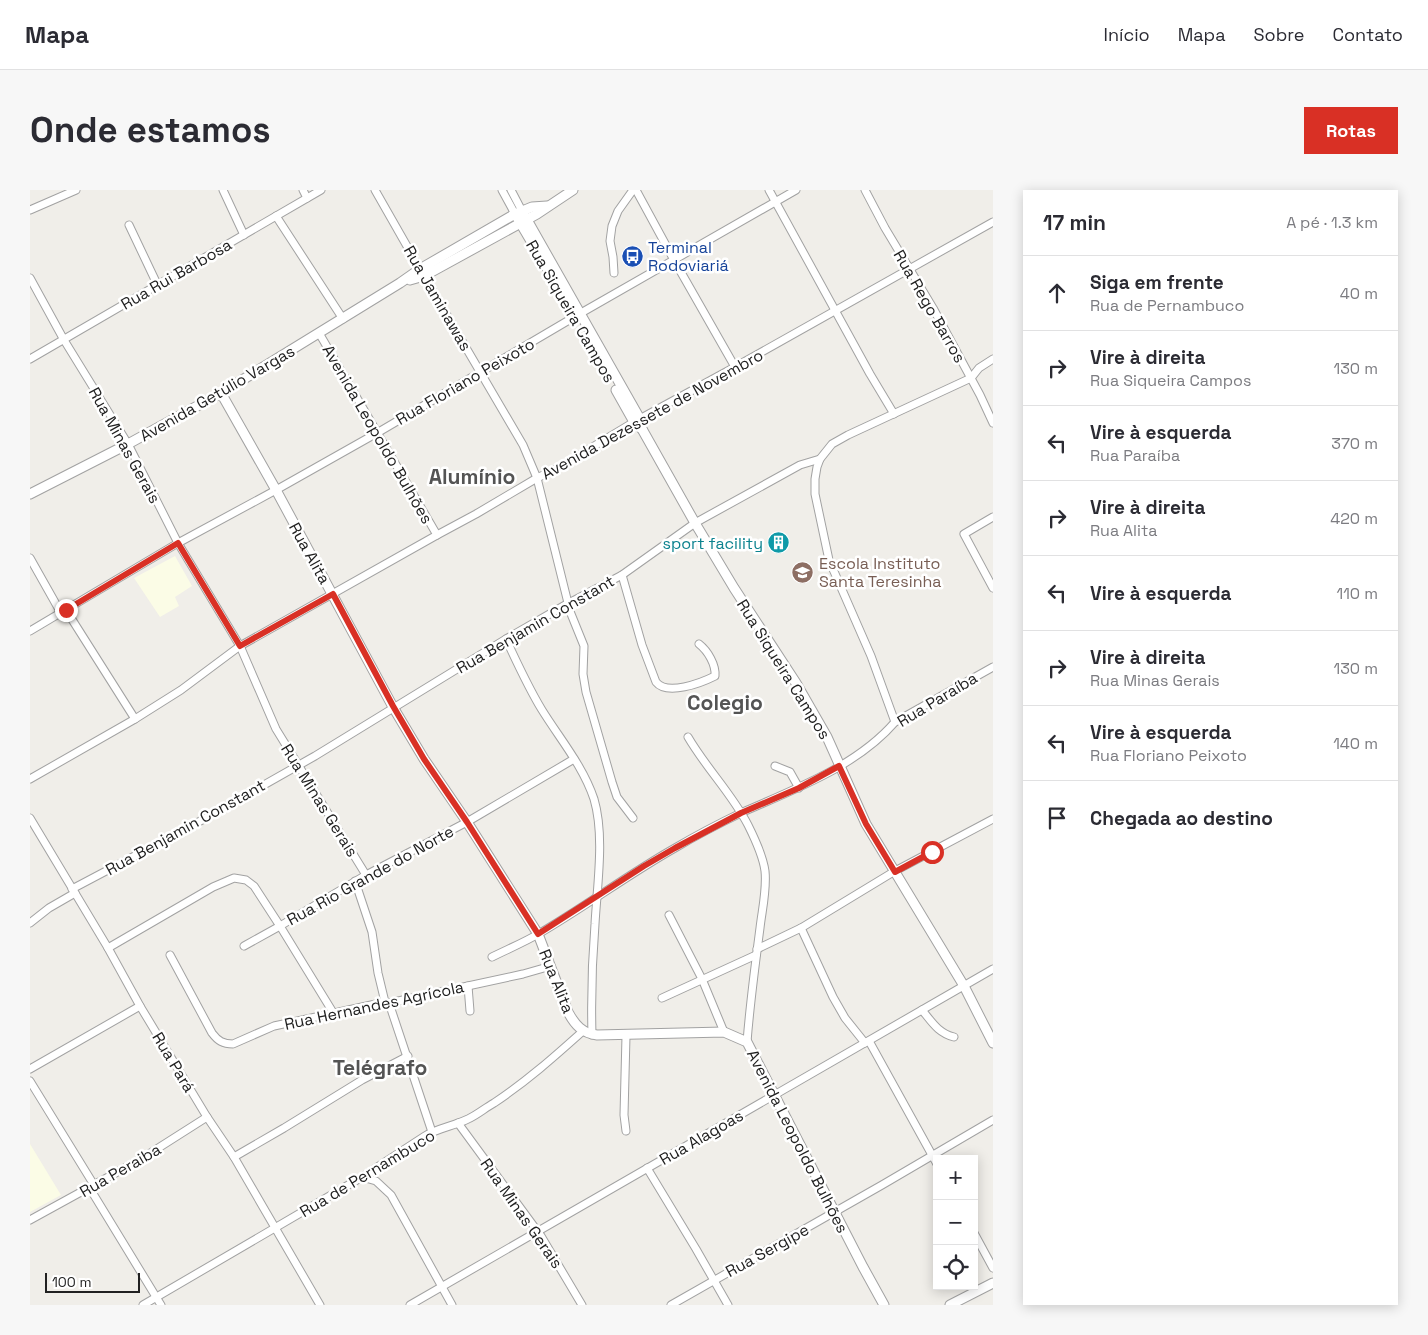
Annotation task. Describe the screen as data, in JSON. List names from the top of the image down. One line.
{"streets":{"street":["Rua Rui Barbosa","Rua Jaminawas","Rua Rego Barros","Rua Siqueira Campos","Rua Floriano Peixoto","Avenida Getúlio Vargas","Avenida Dezessete de Novembro","Avenida Leopoldo Bulhões","Rua Minas Gerais","Rua Alita","Rua Benjamin Constant","Rua Paraíba","Rua Rio Grande do Norte","Rua Hernandes Agrícola","Rua Pará","Rua Alagoas","Rua Peraiba","Rua de Pernambuco","Rua Sergipe"]},"crossings":[["Rua Rui Barbosa","Rua Minas Gerais"],["Rua Jaminawas","Rua Floriano Peixoto"],["Rua Jaminawas","Avenida Getúlio Vargas"],["Rua Jaminawas","Avenida Dezessete de Novembro"],["Rua Jaminawas","Rua Benjamin Constant"],["Rua Rego Barros","Avenida Dezessete de Novembro"],["Rua Siqueira Campos","Rua Floriano Peixoto"],["Rua Siqueira Campos","Avenida Getúlio Vargas"],["Rua Siqueira Campos","Avenida Dezessete de Novembro"],["Rua Siqueira Campos","Rua Benjamin Constant"],["Rua Siqueira Campos","Rua Paraíba"],["Rua Siqueira Campos","Rua Alagoas"],["Rua Floriano Peixoto","Avenida Leopoldo Bulhões"],["Rua Floriano Peixoto","Rua Minas Gerais"],["Rua Floriano Peixoto","Rua Alita"],["Avenida Getúlio Vargas","Avenida Leopoldo Bulhões"],["Avenida Getúlio Vargas","Rua Minas Gerais"],["Avenida Getúlio Vargas","Rua Alita"],["Avenida Dezessete de Novembro","Avenida Leopoldo Bulhões"],["Avenida Dezessete de Novembro","Rua Minas Gerais"],["Avenida Dezessete de Novembro","Rua Alita"],["Avenida Leopoldo Bulhões","Rua Alagoas"],["Avenida Leopoldo Bulhões","Rua Sergipe"],["Rua Minas Gerais","Rua Benjamin Constant"],["Rua Minas Gerais","Rua Rio Grande do Norte"],["Rua Minas Gerais","Rua Hernandes Agrícola"],["Rua Minas Gerais","Rua Alagoas"],["Rua Minas Gerais","Rua de Pernambuco"],["Rua Alita","Rua Benjamin Constant"],["Rua Alita","Rua Paraíba"],["Rua Alita","Rua Rio Grande do Norte"],["Rua Alita","Rua Hernandes Agrícola"],["Rua Alita","Rua de Pernambuco"],["Rua Benjamin Constant","Rua Pará"],["Rua Pará","Rua Peraiba"],["Rua Pará","Rua de Pernambuco"]],"districts":["Alumínio","Colegio","Telégrafo"],"places":{"bus stop":["Terminal Rodoviariá"],"building":["sport facility"],"school or university":["Escola Instituto Santa Teresinha"]},"scale_bar":"100 m","page":{"header":"Mapa","nav":["Início","Mapa","Sobre","Contato"],"buttons":"Rotas","title":"Onde estamos","heading":["17 min","A pé · 1.3 km"],"list":[["Siga em frente","Rua de Pernambuco","40 m"],["Vire à direita","Rua Siqueira Campos","130 m"],["Vire à esquerda","Rua Paraíba","370 m"],["Vire à direita","Rua Alita","420 m"],["Vire à esquerda","110 m"],["Vire à direita","Rua Minas Gerais","130 m"],["Vire à esquerda","Rua Floriano Peixoto","140 m"],"Chegada ao destino"],"map_buttons":["+","−"],"scale":"100 m"}}
